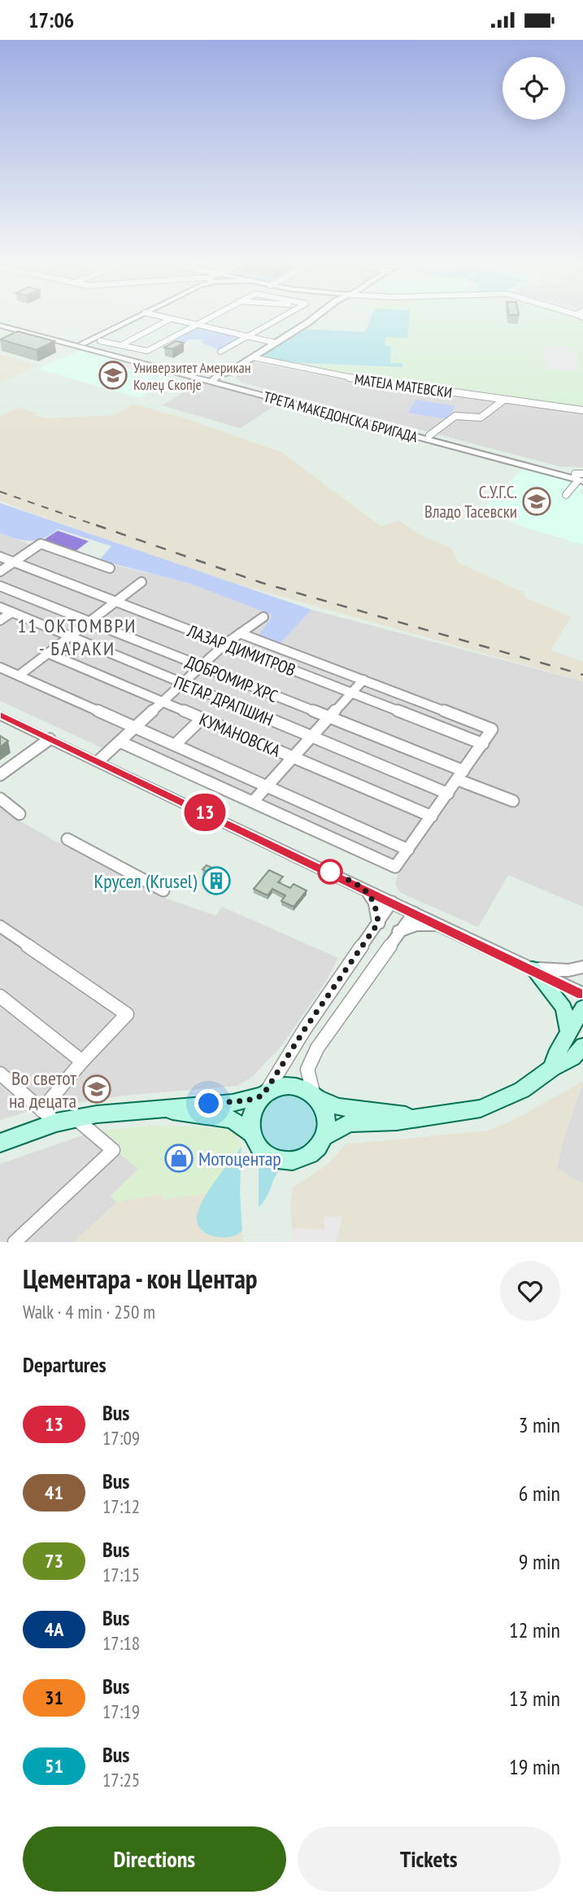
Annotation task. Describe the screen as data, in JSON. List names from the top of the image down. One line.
{"streets":{"street":["МАТЕЈА МАТЕВСКИ","ТРЕТА МАКЕДОНСКА БРИГАДА","ЛАЗАР ДИМИТРОВ","ДОБРОМИР ХРС","ПЕТАР ДРАПШИН","КУМАНОВСКА"]},"districts":["11 ОКТОМВРИ - БАРАКИ"],"places":{"school or university":["Универзитет Американ Колеџ Скопје","С.У.Г.С. Владо Тасевски","Во светот на децата"],"building":["Крусел (Krusel)"],"shop":["Мотоцентар"]},"lines":["bus line 13"],"page":{"status":"17:06","on_map":"13","heading":[["Цементара - кон Центар","Walk · 4 min · 250 m"],"Departures"],"list":[{"mark":"13","name":"Bus","note":"17:09","value":"3 min"},{"mark":"41","name":"Bus","note":"17:12","value":"6 min"},{"mark":"73","name":"Bus","note":"17:15","value":"9 min"},{"mark":"4A","name":"Bus","note":"17:18","value":"12 min"},{"mark":"31","name":"Bus","note":"17:19","value":"13 min"},{"mark":"51","name":"Bus","note":"17:25","value":"19 min"}],"buttons":["Directions","Tickets"]}}
